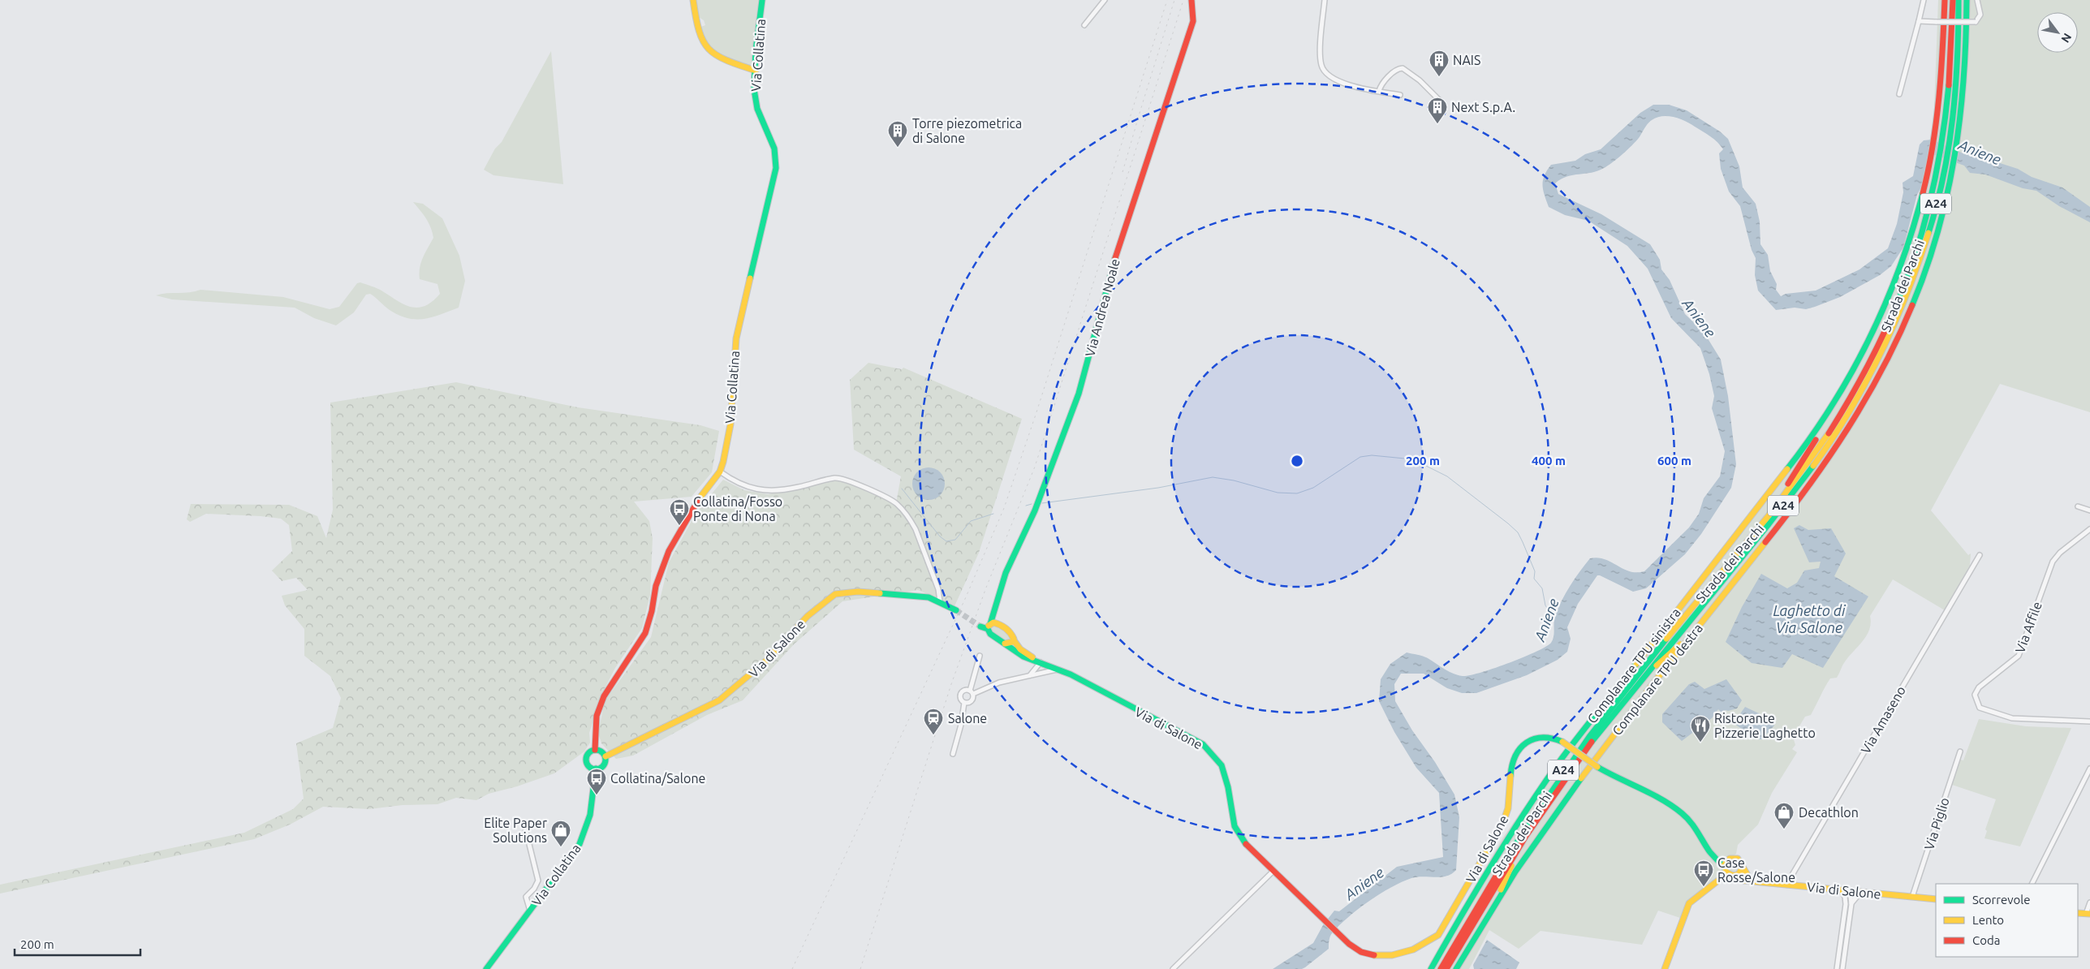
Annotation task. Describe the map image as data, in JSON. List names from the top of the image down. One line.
{"streets":{"main road":["Via Collatina","A24","Strada dei Parchi","Via Andrea Noale","Via di Salone","Complanare TPU sinistra","Complanare TPU destra"],"street":["Via Affile","Via Amaseno","Via Piglio"]},"crossings":[["Via Collatina","Via di Salone"],["Via Andrea Noale","Via di Salone"],["Via di Salone","Via Amaseno"],["Via di Salone","Via Piglio"]],"water":["Aniene","Laghetto di Via Salone"],"places":{"building":["NAIS","Next S.p.A.","Torre piezometrica di Salone"],"bus stop":["Collatina/Fosso Ponte di Nona","Collatina/Salone","Case Rosse/Salone"],"station":["Salone"],"restaurant":["Ristorante Pizzerie Laghetto"],"shop":["Decathlon","Elite Paper Solutions"]},"legend":["Scorrevole","Lento","Coda"],"scale_bar":"200 m","north":"bottom right","rings":["200 m","400 m","600 m"]}
